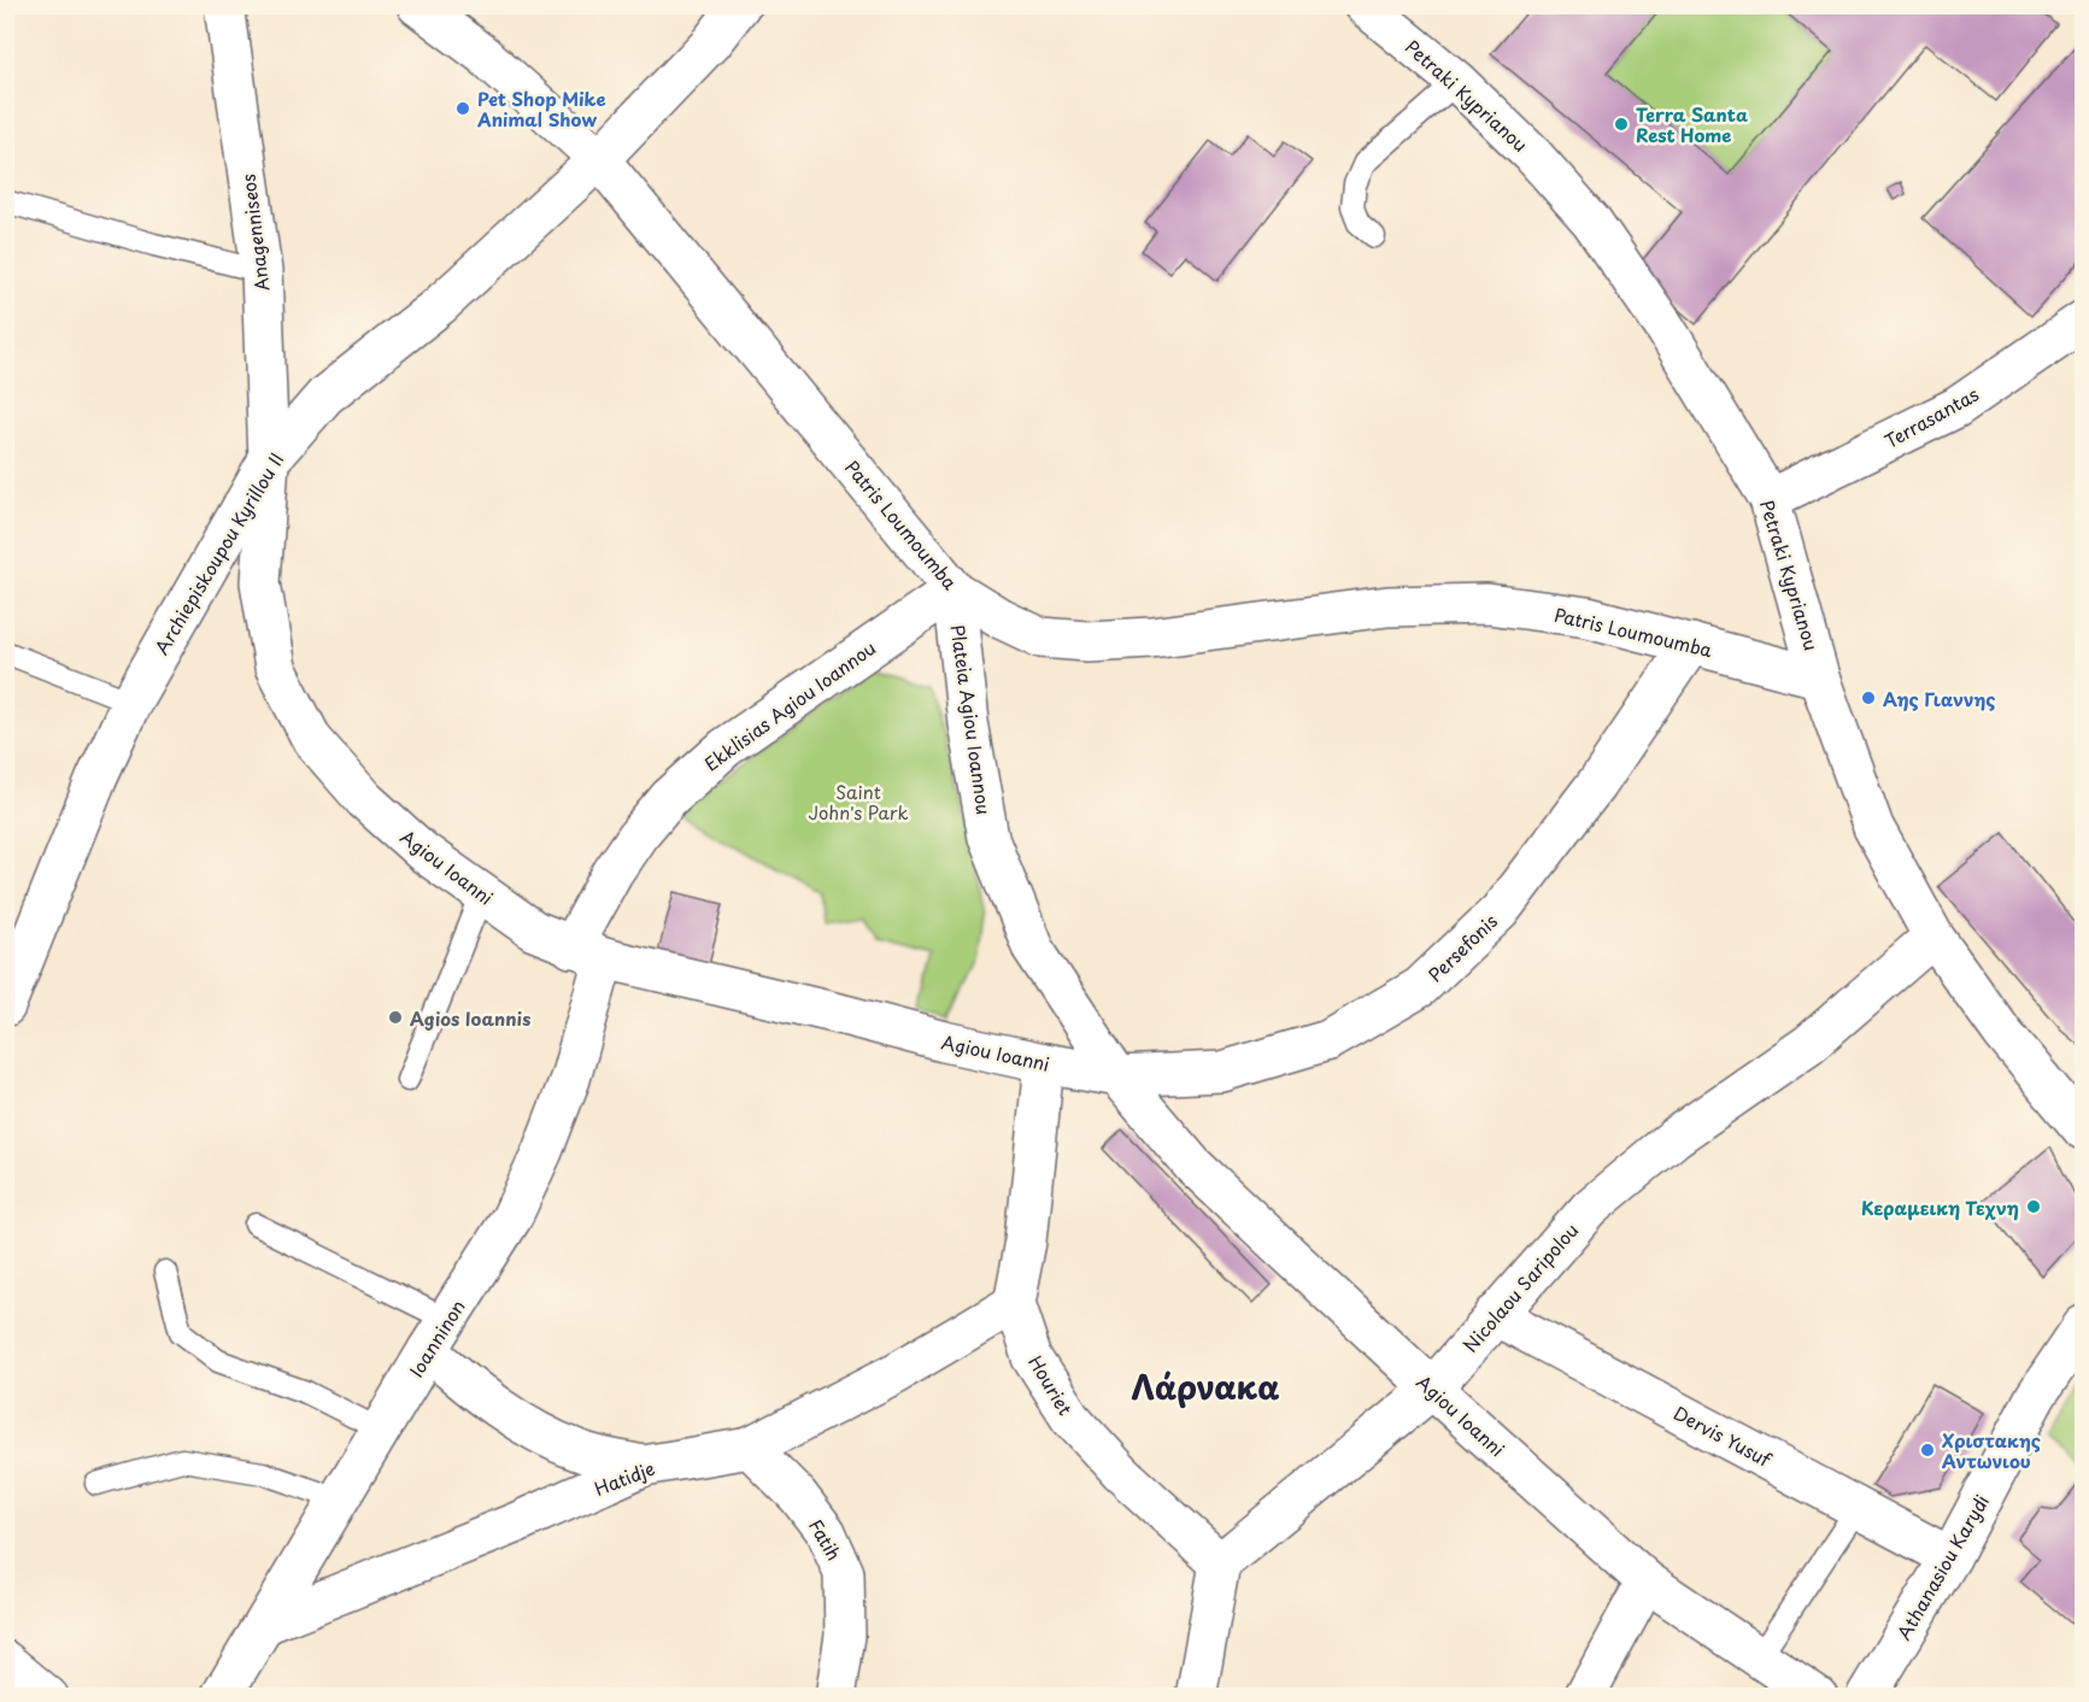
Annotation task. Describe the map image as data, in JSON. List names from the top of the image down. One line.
{"streets":{"street":["Petraki Kyprianou","Anagenniseos","Terrasantas","Patris Loumoumba","Archiepiskoupou Kyrillou II","Ekklisias Agiou Ioannou","Plateia Agiou Ioannou","Agiou Ioanni","Persefonis","Nicolaou Saripolou","Ioanninon","Houriet","Dervis Yusuf","Hatidje","Fatih","Athanasiou Karydi"]},"crossings":[["Petraki Kyprianou","Terrasantas"],["Petraki Kyprianou","Patris Loumoumba"],["Petraki Kyprianou","Nicolaou Saripolou"],["Anagenniseos","Archiepiskoupou Kyrillou II"],["Anagenniseos","Agiou Ioanni"],["Patris Loumoumba","Archiepiskoupou Kyrillou II"],["Patris Loumoumba","Ekklisias Agiou Ioannou"],["Patris Loumoumba","Plateia Agiou Ioannou"],["Patris Loumoumba","Persefonis"],["Archiepiskoupou Kyrillou II","Agiou Ioanni"],["Ekklisias Agiou Ioannou","Plateia Agiou Ioannou"],["Ekklisias Agiou Ioannou","Agiou Ioanni"],["Ekklisias Agiou Ioannou","Ioanninon"],["Plateia Agiou Ioannou","Agiou Ioanni"],["Plateia Agiou Ioannou","Persefonis"],["Agiou Ioanni","Persefonis"],["Agiou Ioanni","Nicolaou Saripolou"],["Agiou Ioanni","Ioanninon"],["Agiou Ioanni","Houriet"],["Nicolaou Saripolou","Houriet"],["Nicolaou Saripolou","Dervis Yusuf"],["Ioanninon","Hatidje"],["Houriet","Hatidje"],["Dervis Yusuf","Athanasiou Karydi"],["Hatidje","Fatih"]],"districts":["Λάρνακα"],"parks":["Saint John's Park"],"places":["Pet Shop Mike Animal Show","Terra Santa Rest Home","Αης Γιαννης","Agios Ioannis","Κεραμεικη Τεχνη","Χριστακης Αντωνιου"]}
